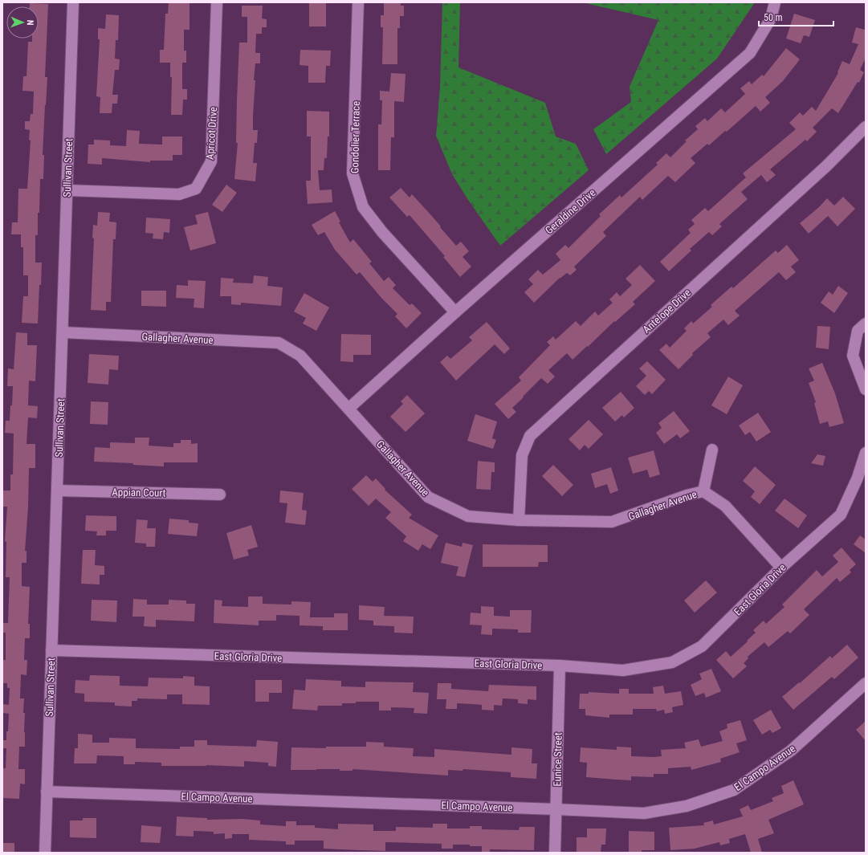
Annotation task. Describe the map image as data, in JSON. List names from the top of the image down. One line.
{"streets":{"street":["Apricot Drive","Gondolier Terrace","Sullivan Street","Geraldine Drive","Antelope Drive","Gallagher Avenue","Appian Court","East Gloria Drive","Eunice Street","El Campo Avenue"]},"crossings":[["Apricot Drive","Sullivan Street"],["Gondolier Terrace","Geraldine Drive"],["Sullivan Street","Gallagher Avenue"],["Sullivan Street","Appian Court"],["Sullivan Street","East Gloria Drive"],["Sullivan Street","El Campo Avenue"],["Geraldine Drive","Gallagher Avenue"],["Antelope Drive","Gallagher Avenue"],["Gallagher Avenue","East Gloria Drive"],["East Gloria Drive","Eunice Street"],["Eunice Street","El Campo Avenue"]],"scale_bar":"50 m","north":"right"}
